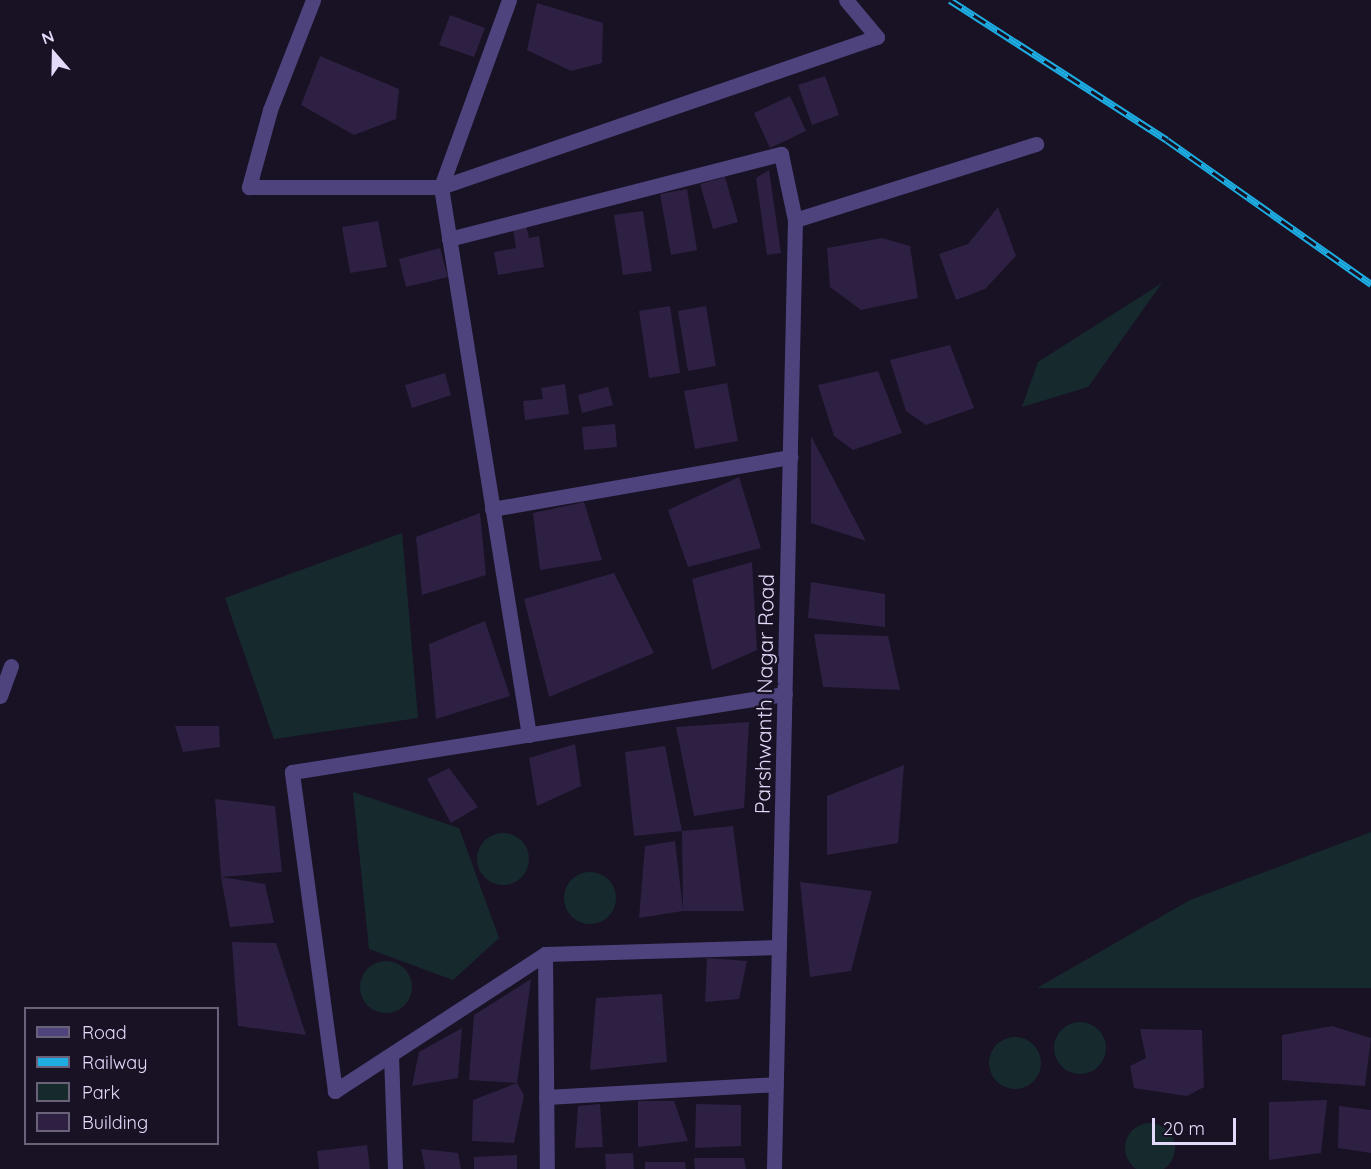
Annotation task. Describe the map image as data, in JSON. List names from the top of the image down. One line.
{"streets":{"street":["Parshwanth Nagar Road"]},"legend":["Road","Railway","Park","Building"],"scale_bar":"20 m","north":"top"}
